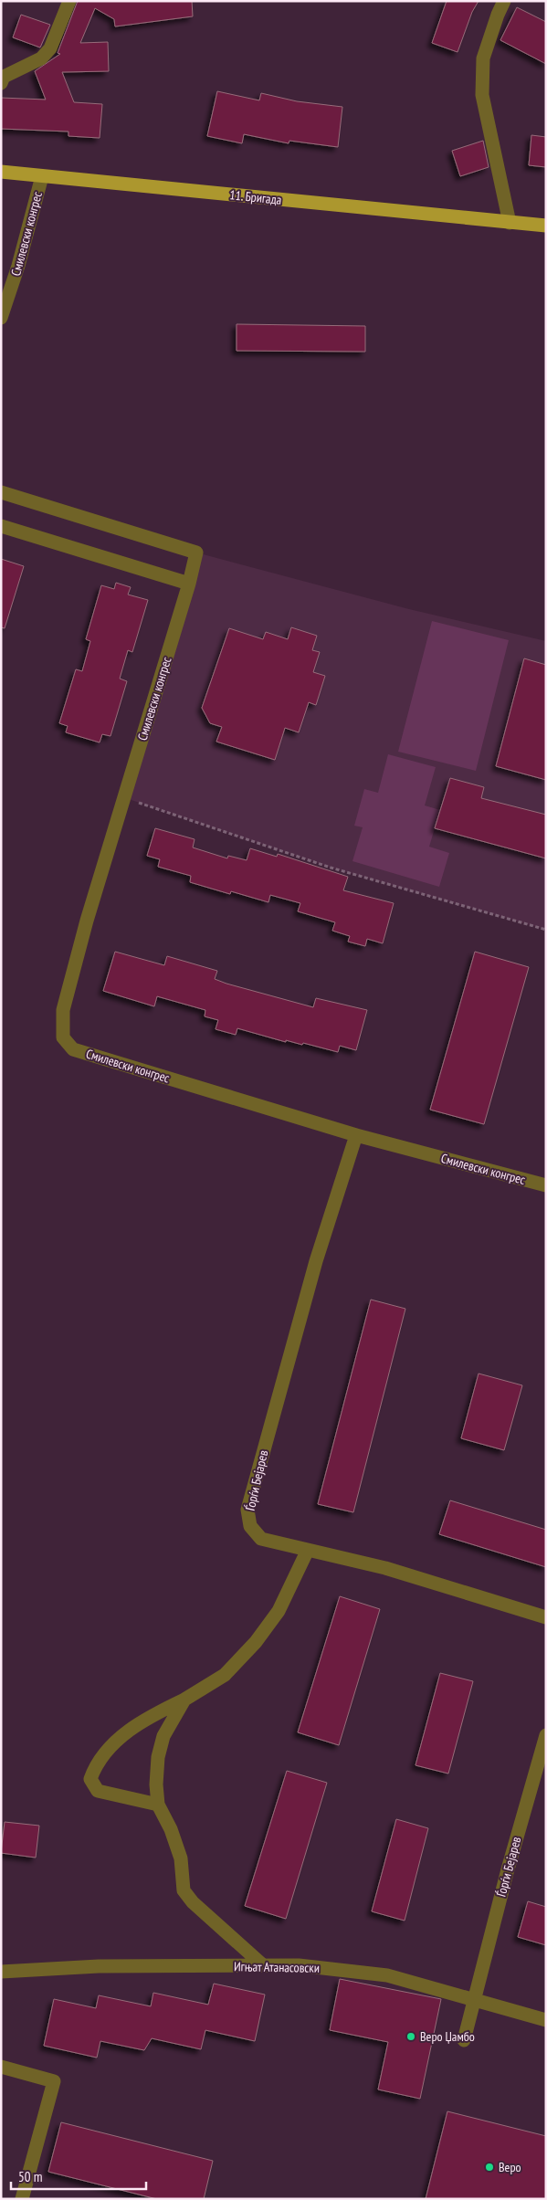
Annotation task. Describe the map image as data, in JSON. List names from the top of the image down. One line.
{"streets":{"main road":["11. Бригада"],"street":["Смилевски конгрес","Ѓорѓи Бејарев","Игњат Атанасовски"]},"crossings":[["11. Бригада","Смилевски конгрес"],["Смилевски конгрес","Ѓорѓи Бејарев"],["Ѓорѓи Бејарев","Игњат Атанасовски"]],"places":["Веро Џамбо","Веро"],"scale_bar":"50 m"}
